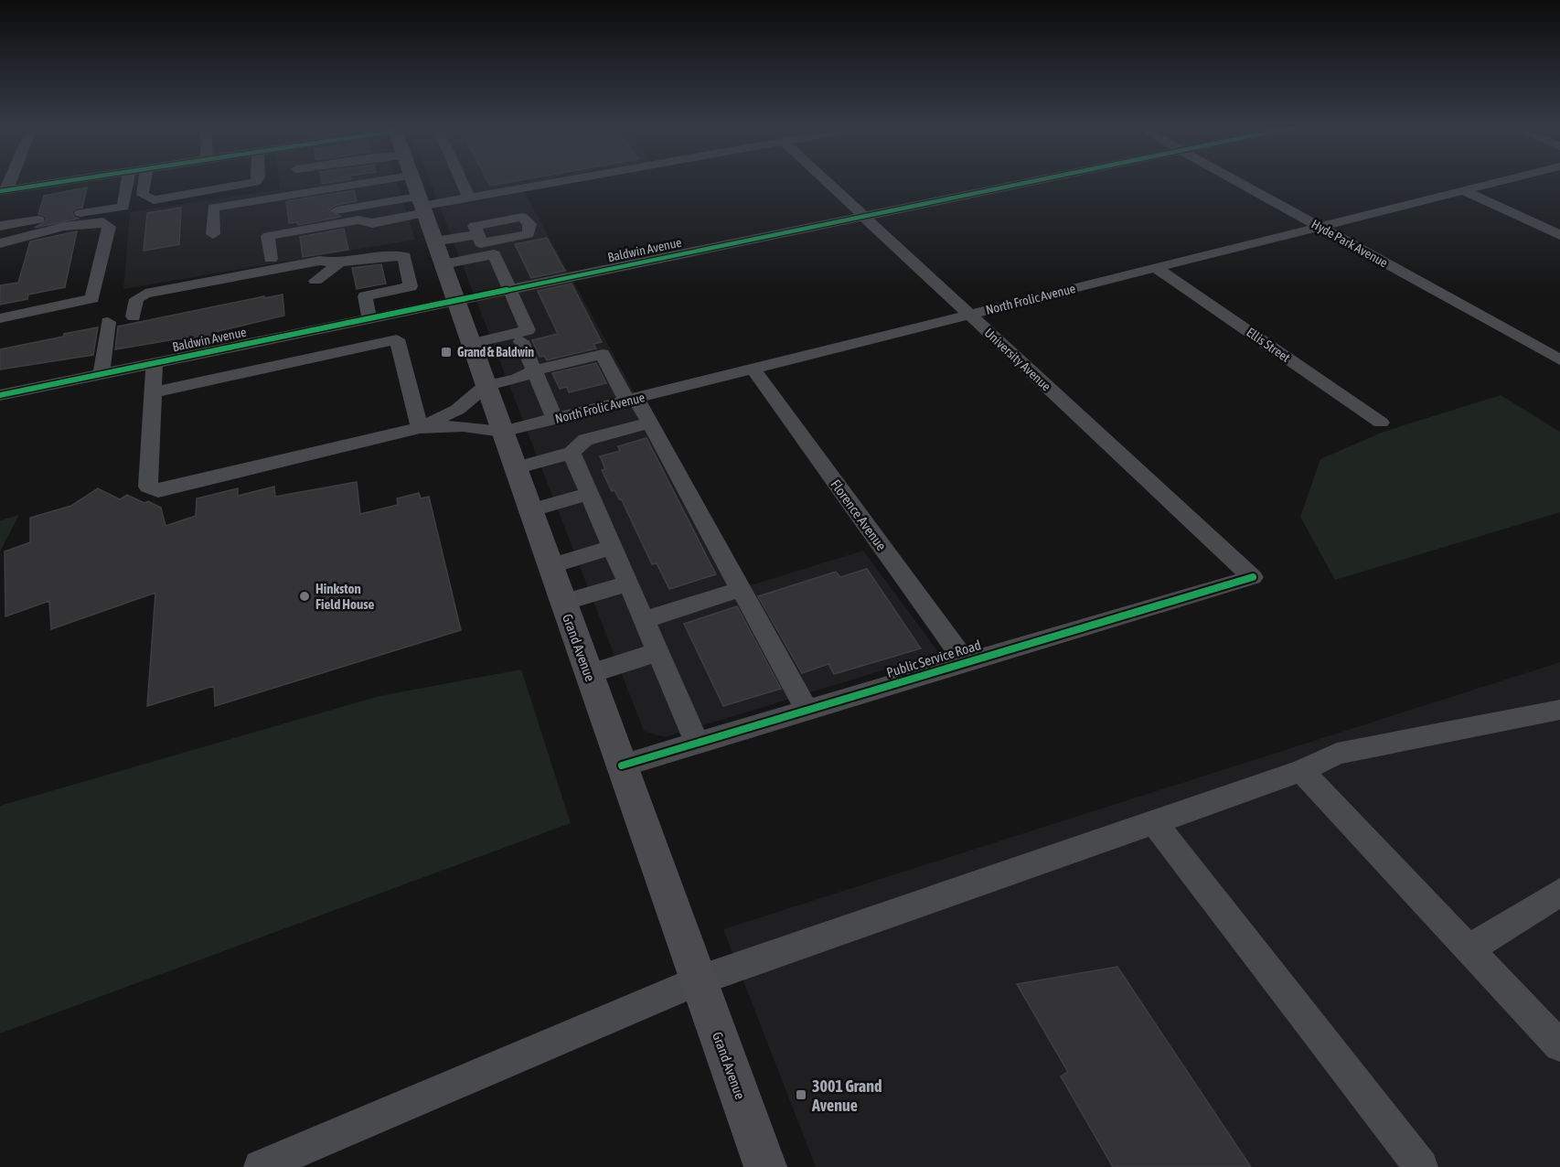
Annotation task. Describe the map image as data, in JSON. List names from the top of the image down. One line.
{"streets":{"main road":["Grand Avenue"],"street":["Hyde Park Avenue","Baldwin Avenue","North Frolic Avenue","Ellis Street","University Avenue","Florence Avenue","Public Service Road"]},"crossings":[["Hyde Park Avenue","North Frolic Avenue"],["Baldwin Avenue","University Avenue"],["Baldwin Avenue","Grand Avenue"],["North Frolic Avenue","Ellis Street"],["North Frolic Avenue","University Avenue"],["North Frolic Avenue","Florence Avenue"],["North Frolic Avenue","Grand Avenue"],["University Avenue","Public Service Road"],["Florence Avenue","Public Service Road"],["Grand Avenue","Public Service Road"]],"places":{"transit":["Grand & Baldwin","3001 Grand Avenue"],"other":["Hinkston Field House"]}}
